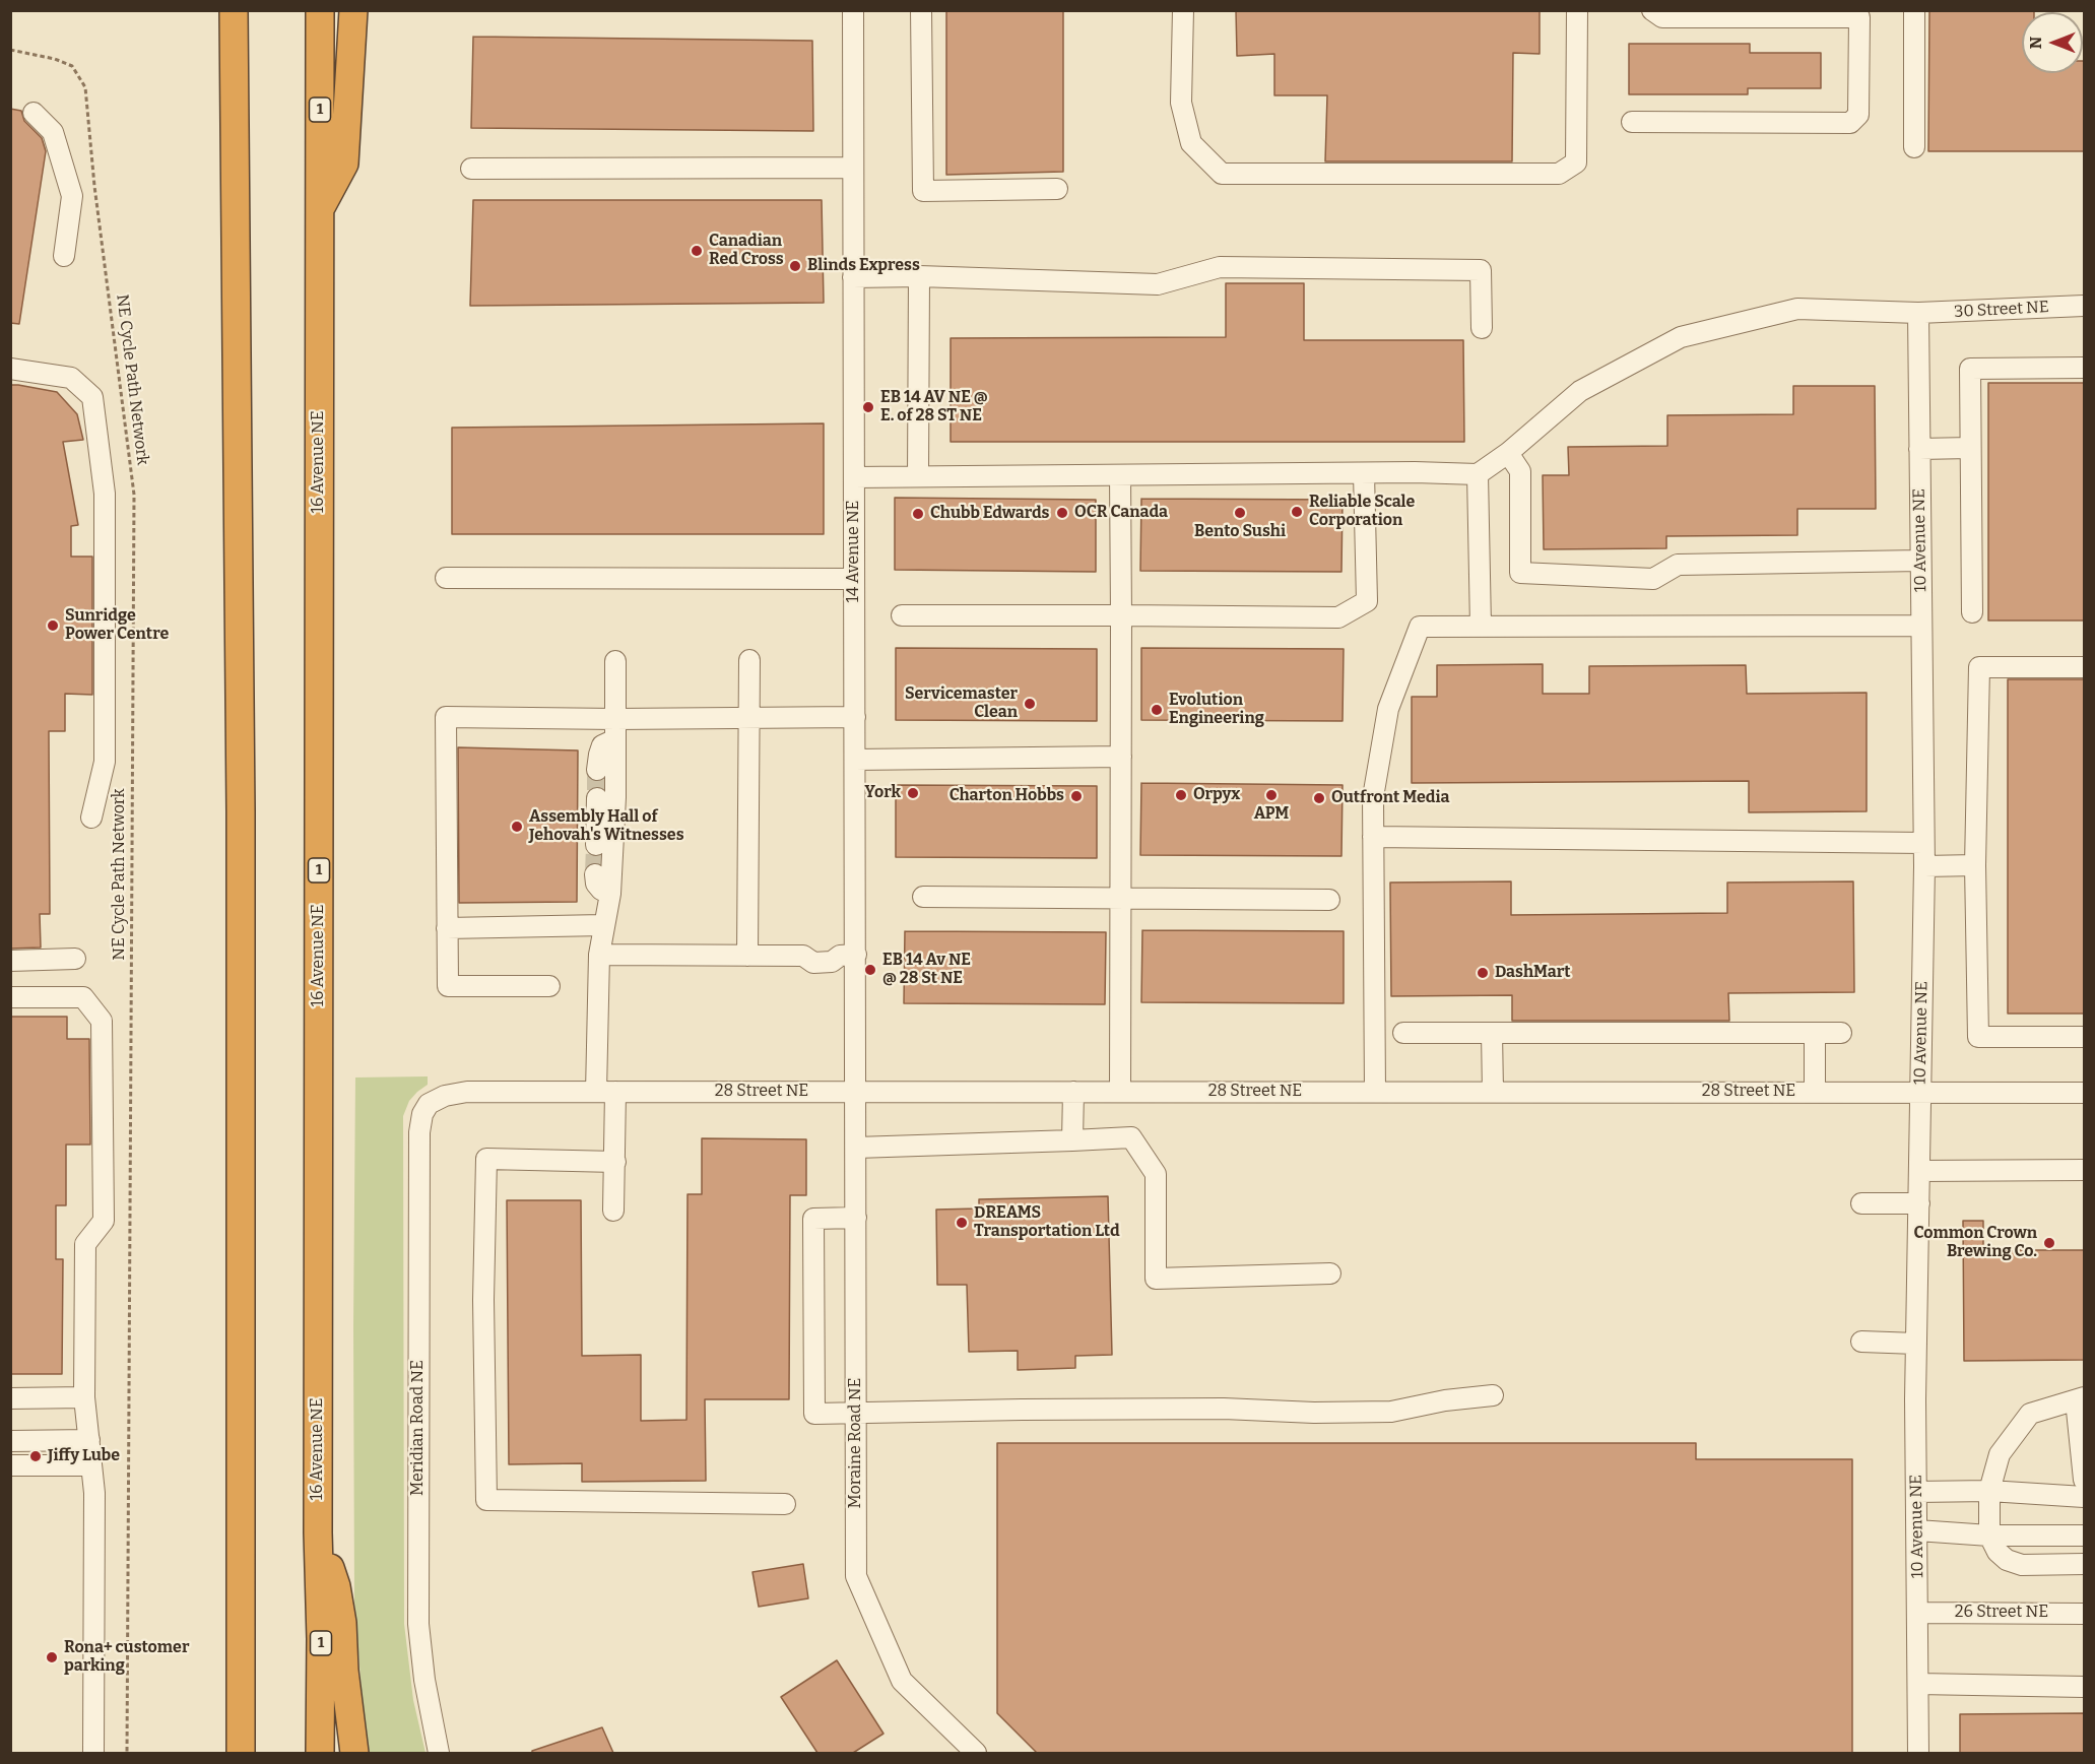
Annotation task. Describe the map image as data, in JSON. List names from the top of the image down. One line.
{"streets":{"highway":["1","16 Avenue NE"],"street":["30 Street NE","10 Avenue NE","14 Avenue NE","28 Street NE","Meridian Road NE","Moraine Road NE","26 Street NE"],"path":["NE Cycle Path Network"]},"crossings":[["30 Street NE","10 Avenue NE"],["10 Avenue NE","28 Street NE"],["10 Avenue NE","26 Street NE"],["14 Avenue NE","28 Street NE"],["14 Avenue NE","Moraine Road NE"],["28 Street NE","Meridian Road NE"],["28 Street NE","Moraine Road NE"]],"places":["Canadian Red Cross","Blinds Express","EB 14 AV NE @ E. of 28 ST NE","Reliable Scale Corporation","OCR Canada","Bento Sushi","Chubb Edwards","Sunridge Power Centre","Servicemaster Clean","Evolution Engineering","York","Orpyx","APM","Charton Hobbs","Outfront Media","Assembly Hall of Jehovah's Witnesses","EB 14 Av NE @ 28 St NE","DashMart","DREAMS Transportation Ltd","Common Crown Brewing Co.","Jiffy Lube","Rona+ customer parking"],"north":"left"}
